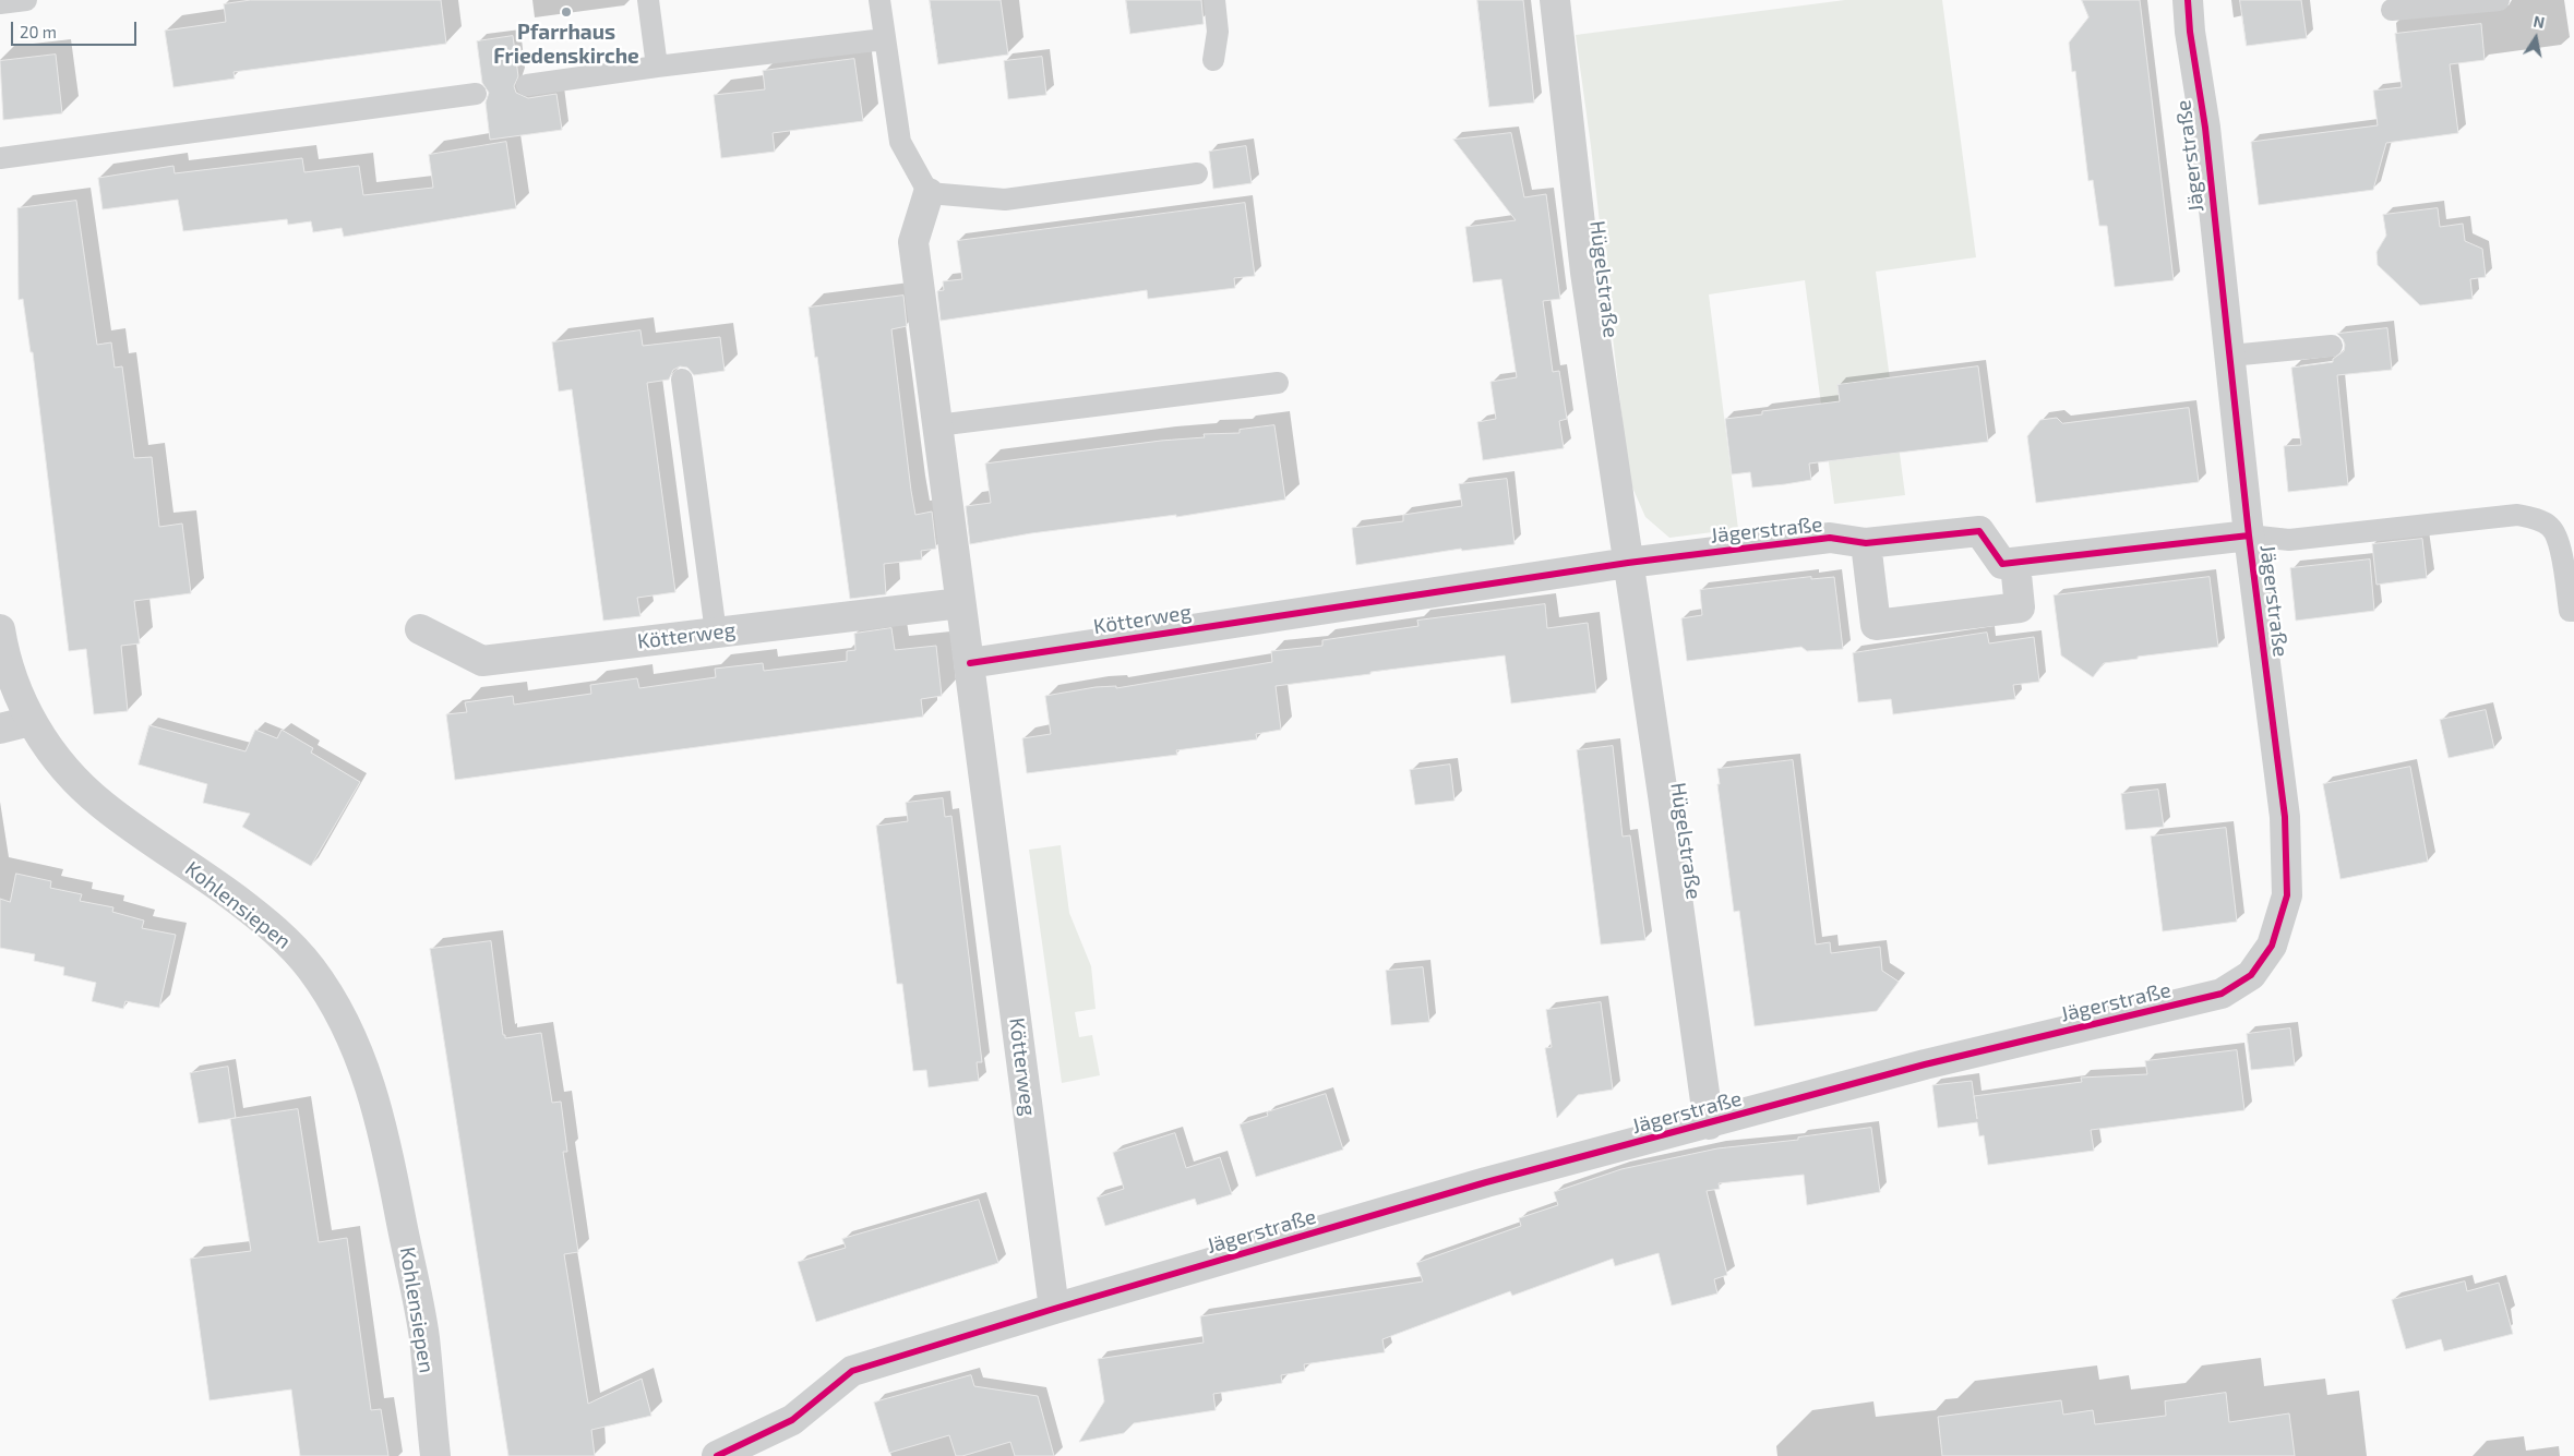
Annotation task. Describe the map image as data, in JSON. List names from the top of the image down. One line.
{"streets":{"street":["Jägerstraße","Hügelstraße","Kötterweg","Kohlensiepen"]},"crossings":[["Jägerstraße","Hügelstraße"],["Jägerstraße","Kötterweg"],["Hügelstraße","Kötterweg"]],"places":["Pfarrhaus Friedenskirche"],"scale_bar":"20 m","north":"top"}
